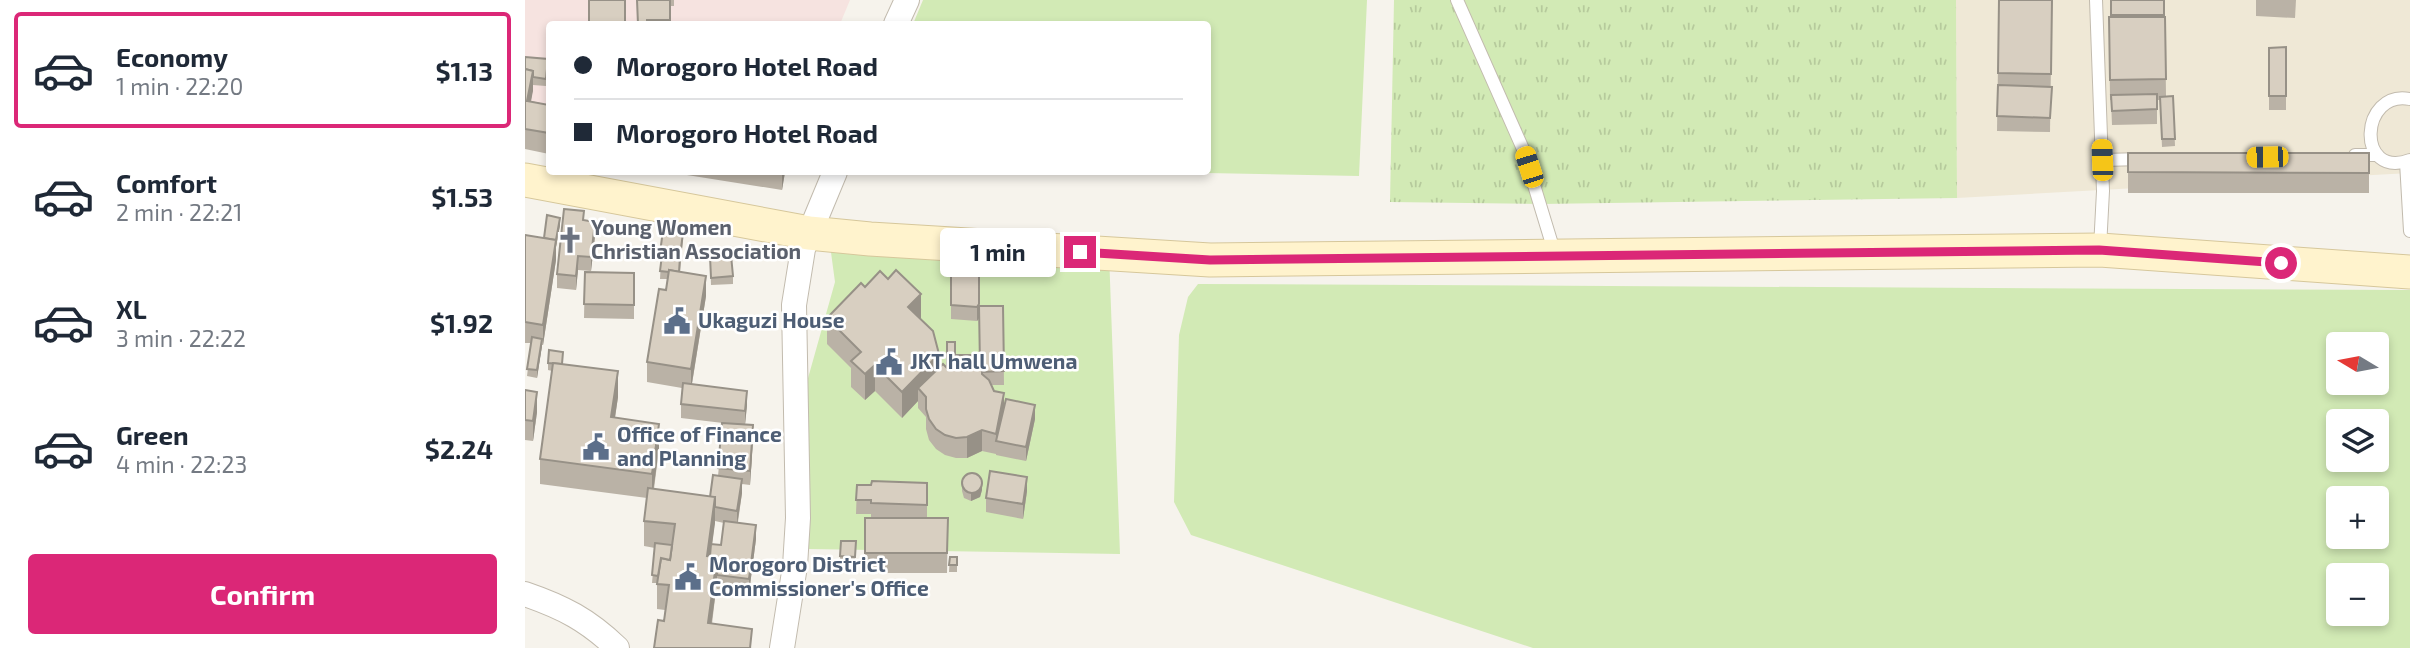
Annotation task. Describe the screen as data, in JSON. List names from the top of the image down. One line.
{"places":{"church":["Young Women Christian Association"],"public building":["Ukaguzi House","JKT hall Umwena","Office of Finance and Planning","Morogoro District Commissioner's Office"]},"north":"left","page":{"list":[{"name":"Economy","note":"1 min · 22:20","value":"$1.13"},{"name":"Comfort","note":"2 min · 22:21","value":"$1.53"},{"name":"XL","note":"3 min · 22:22","value":"$1.92"},{"name":"Green","note":"4 min · 22:23","value":"$2.24"}],"banner":["Morogoro Hotel Road","Morogoro Hotel Road"],"bubble":"1 min","map_buttons":["+","−"],"buttons":"Confirm"}}
